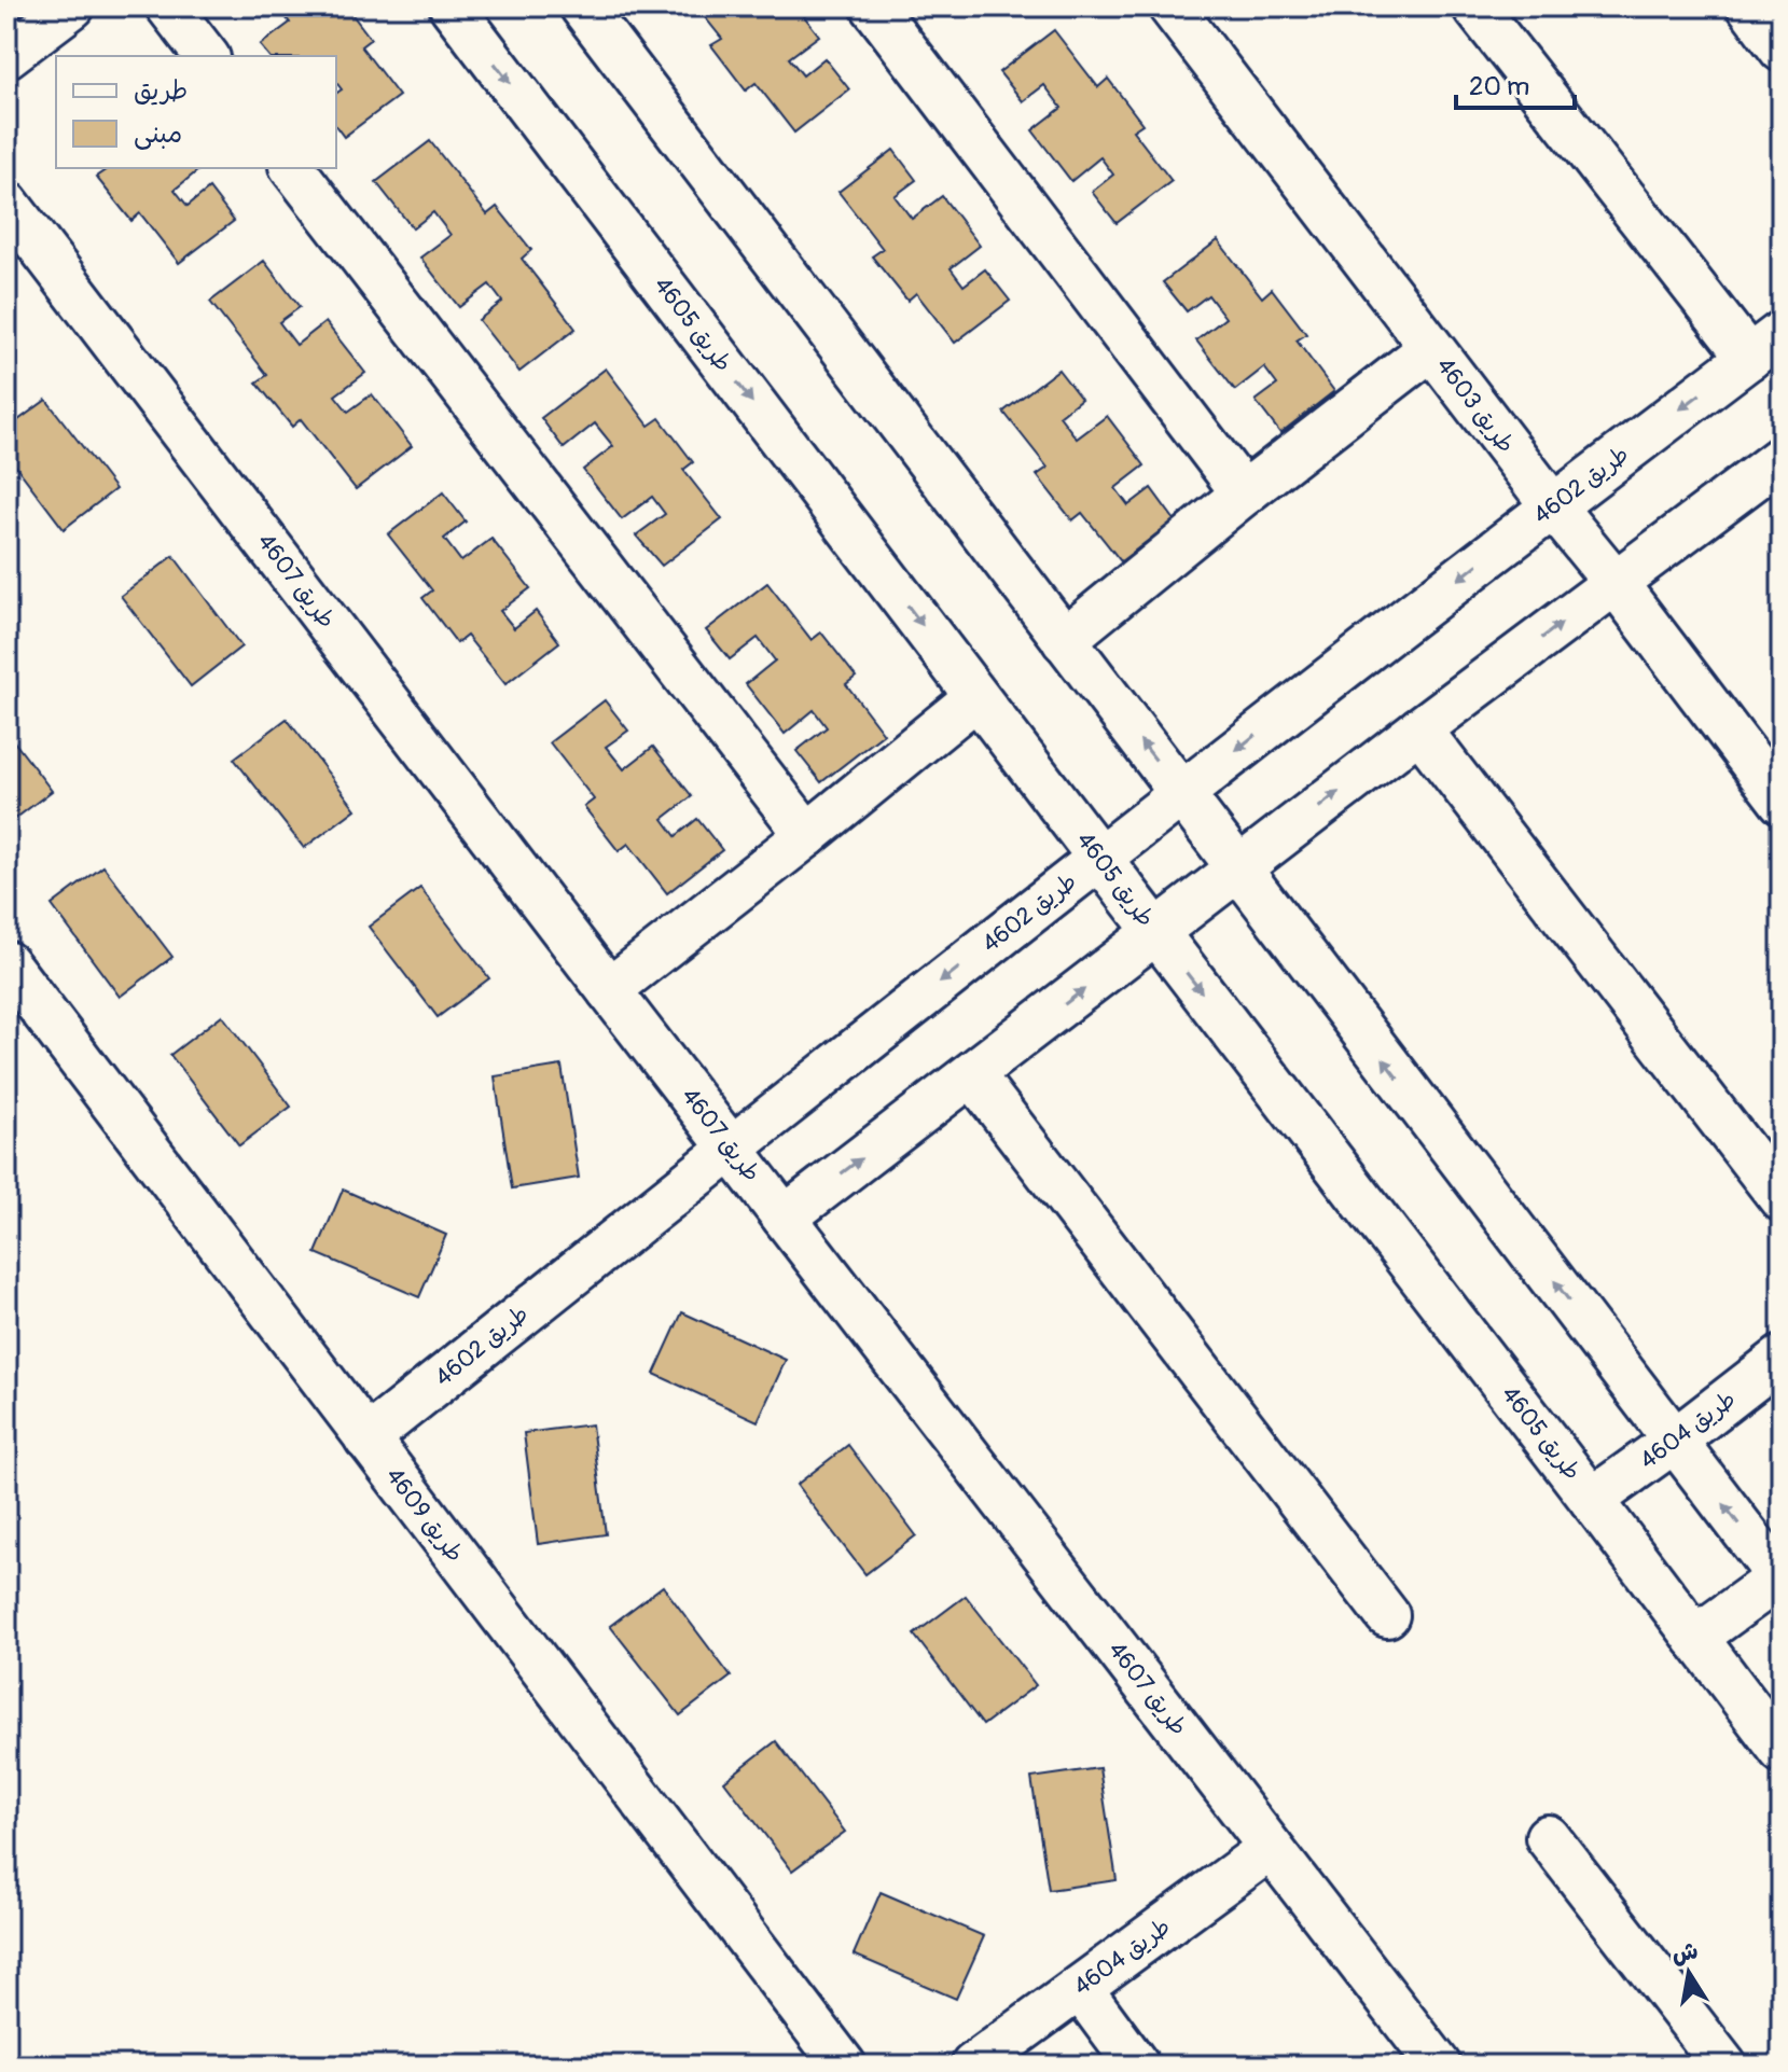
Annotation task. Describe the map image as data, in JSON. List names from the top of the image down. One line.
{"streets":{"street":["طريق 4605","طريق 4603","طريق 4602","طريق 4607","طريق 4604","طريق 4609"]},"crossings":[["طريق 4605","طريق 4602"],["طريق 4605","طريق 4604"],["طريق 4603","طريق 4602"],["طريق 4602","طريق 4607"],["طريق 4602","طريق 4609"],["طريق 4607","طريق 4604"]],"legend":["طريق","مبنى"],"scale_bar":"20 m","north":"top"}
